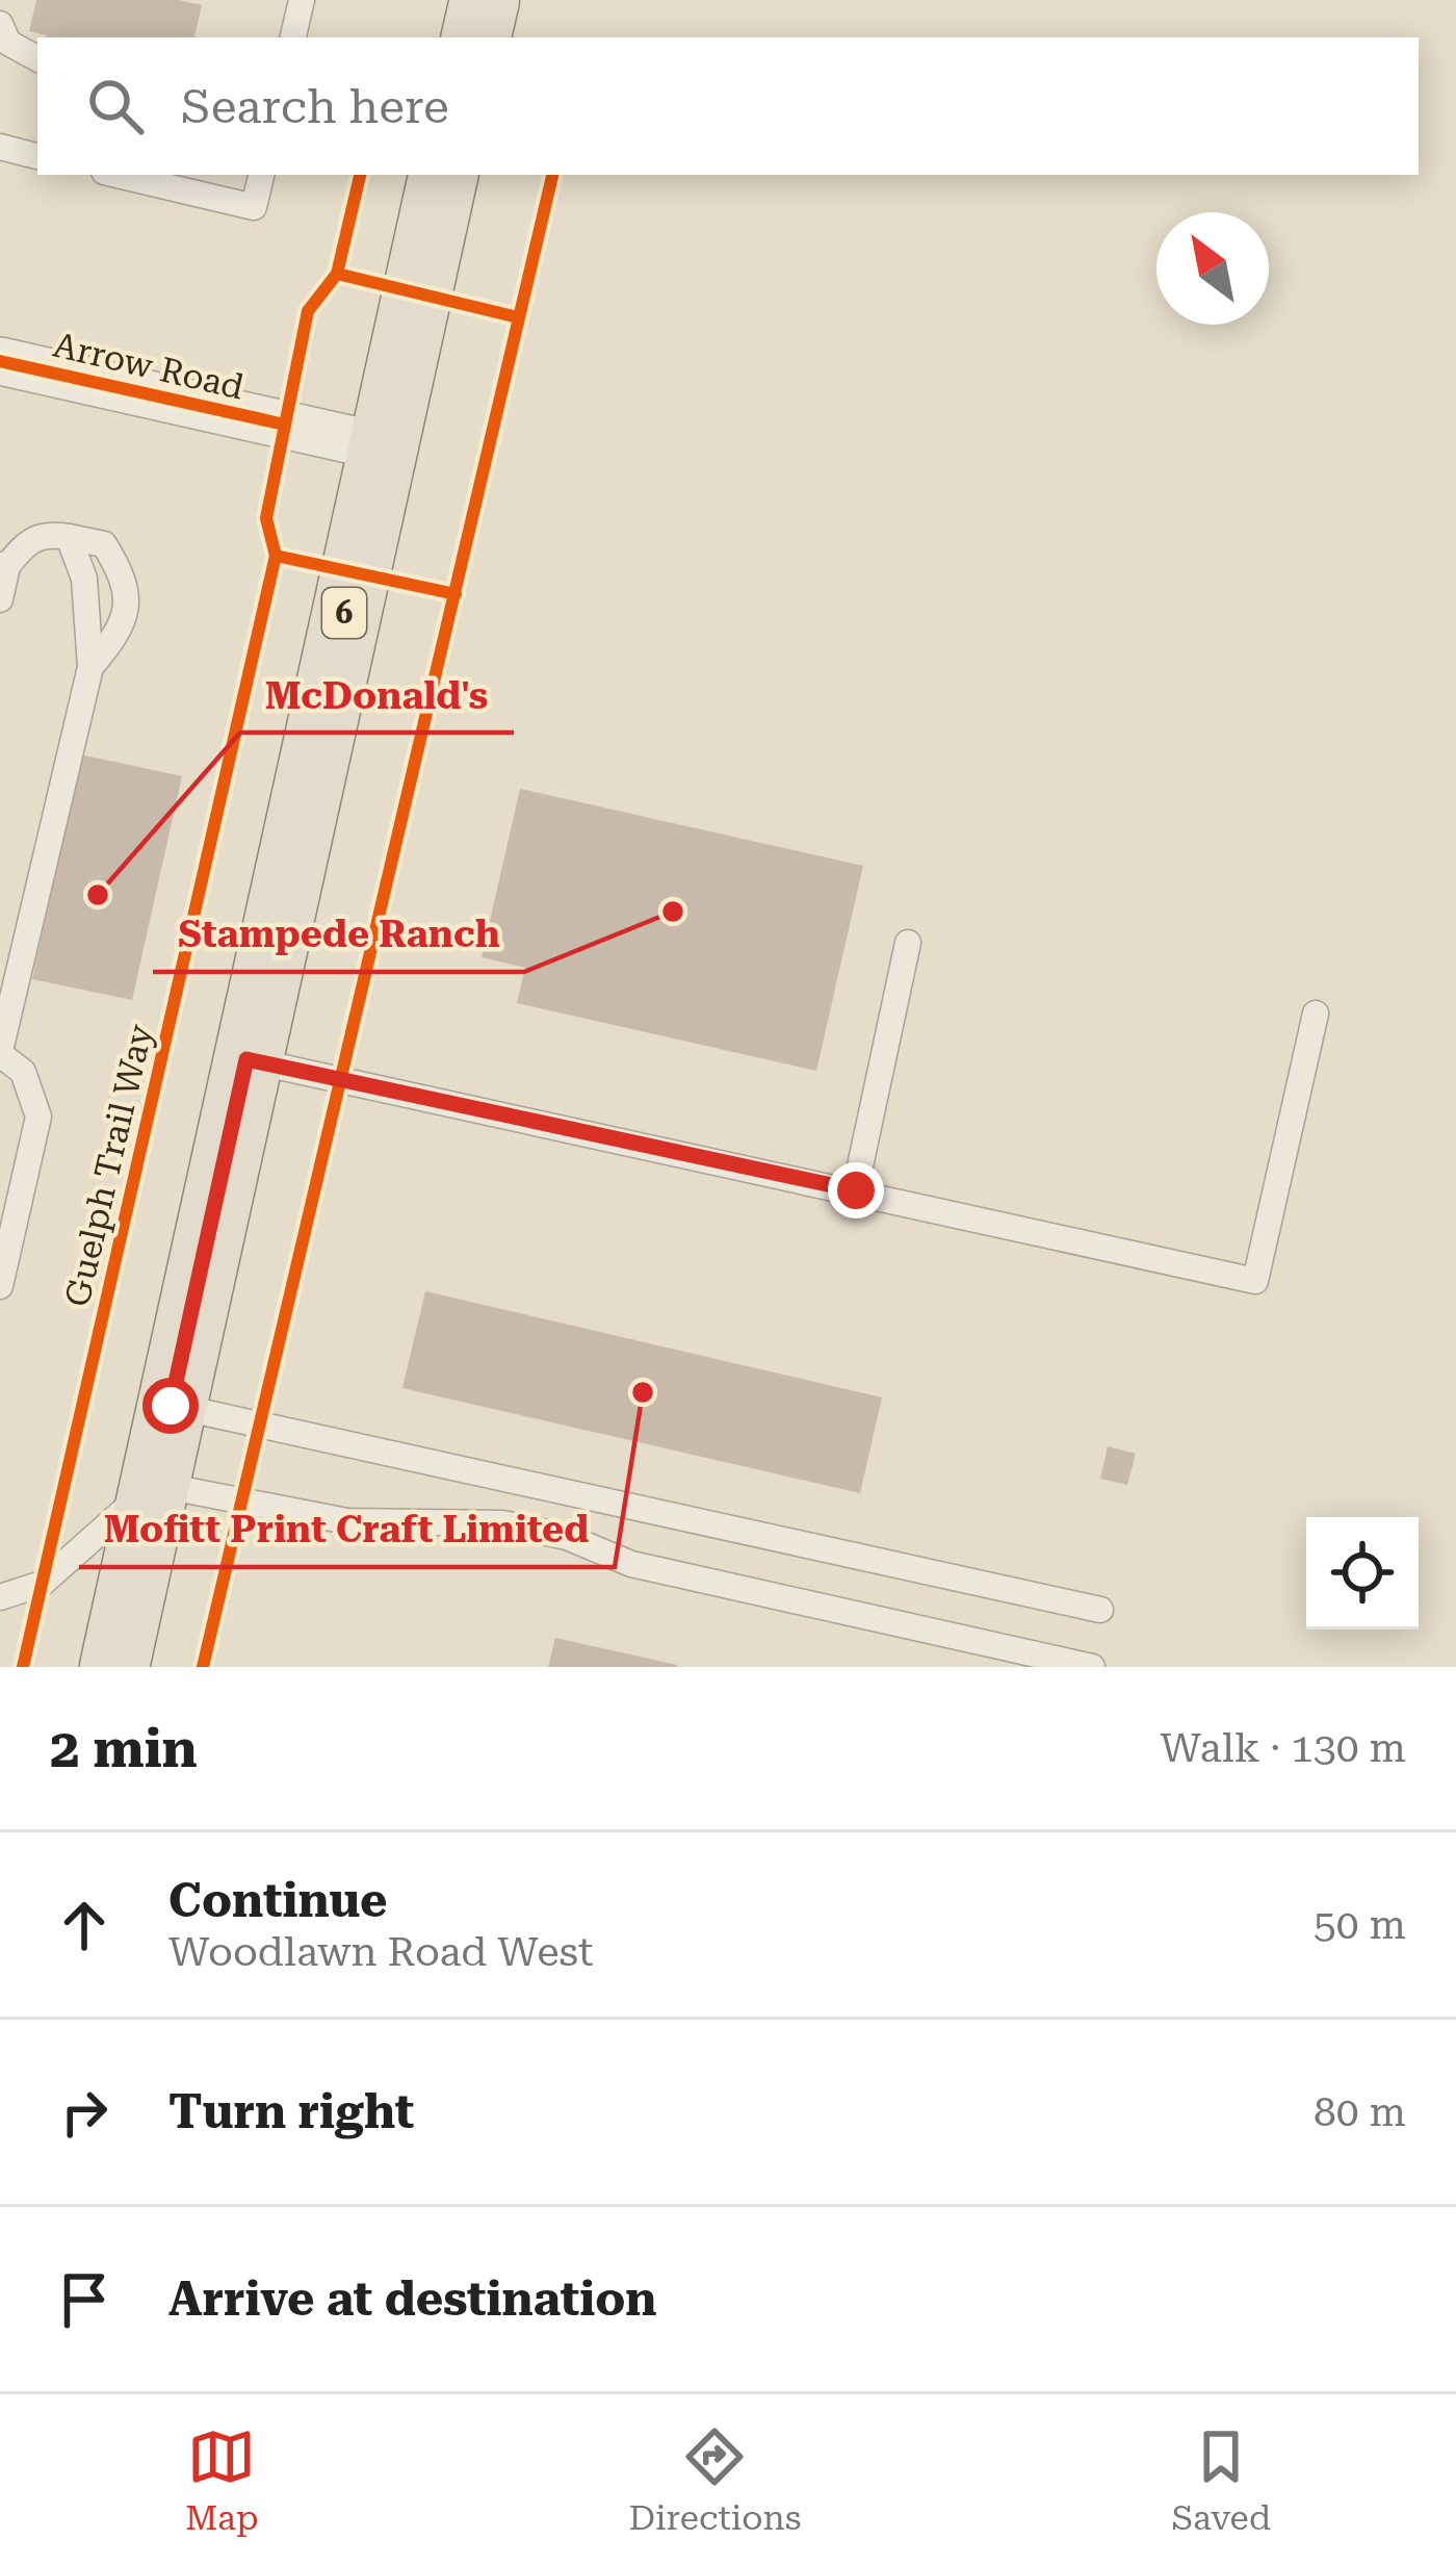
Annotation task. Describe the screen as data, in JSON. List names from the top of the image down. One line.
{"streets":{"main road":["6"],"street":["Arrow Road"],"cycle path":["Guelph Trail Way"]},"crossings":[["Arrow Road","6"]],"places":["McDonald's","Stampede Ranch","Mofitt Print Craft Limited"],"north":"top left","page":{"search":"Search here","heading":["2 min","Walk · 130 m"],"list":[["Continue","Woodlawn Road West","50 m"],["Turn right","80 m"],"Arrive at destination"],"nav":["Map","Directions","Saved"]}}
